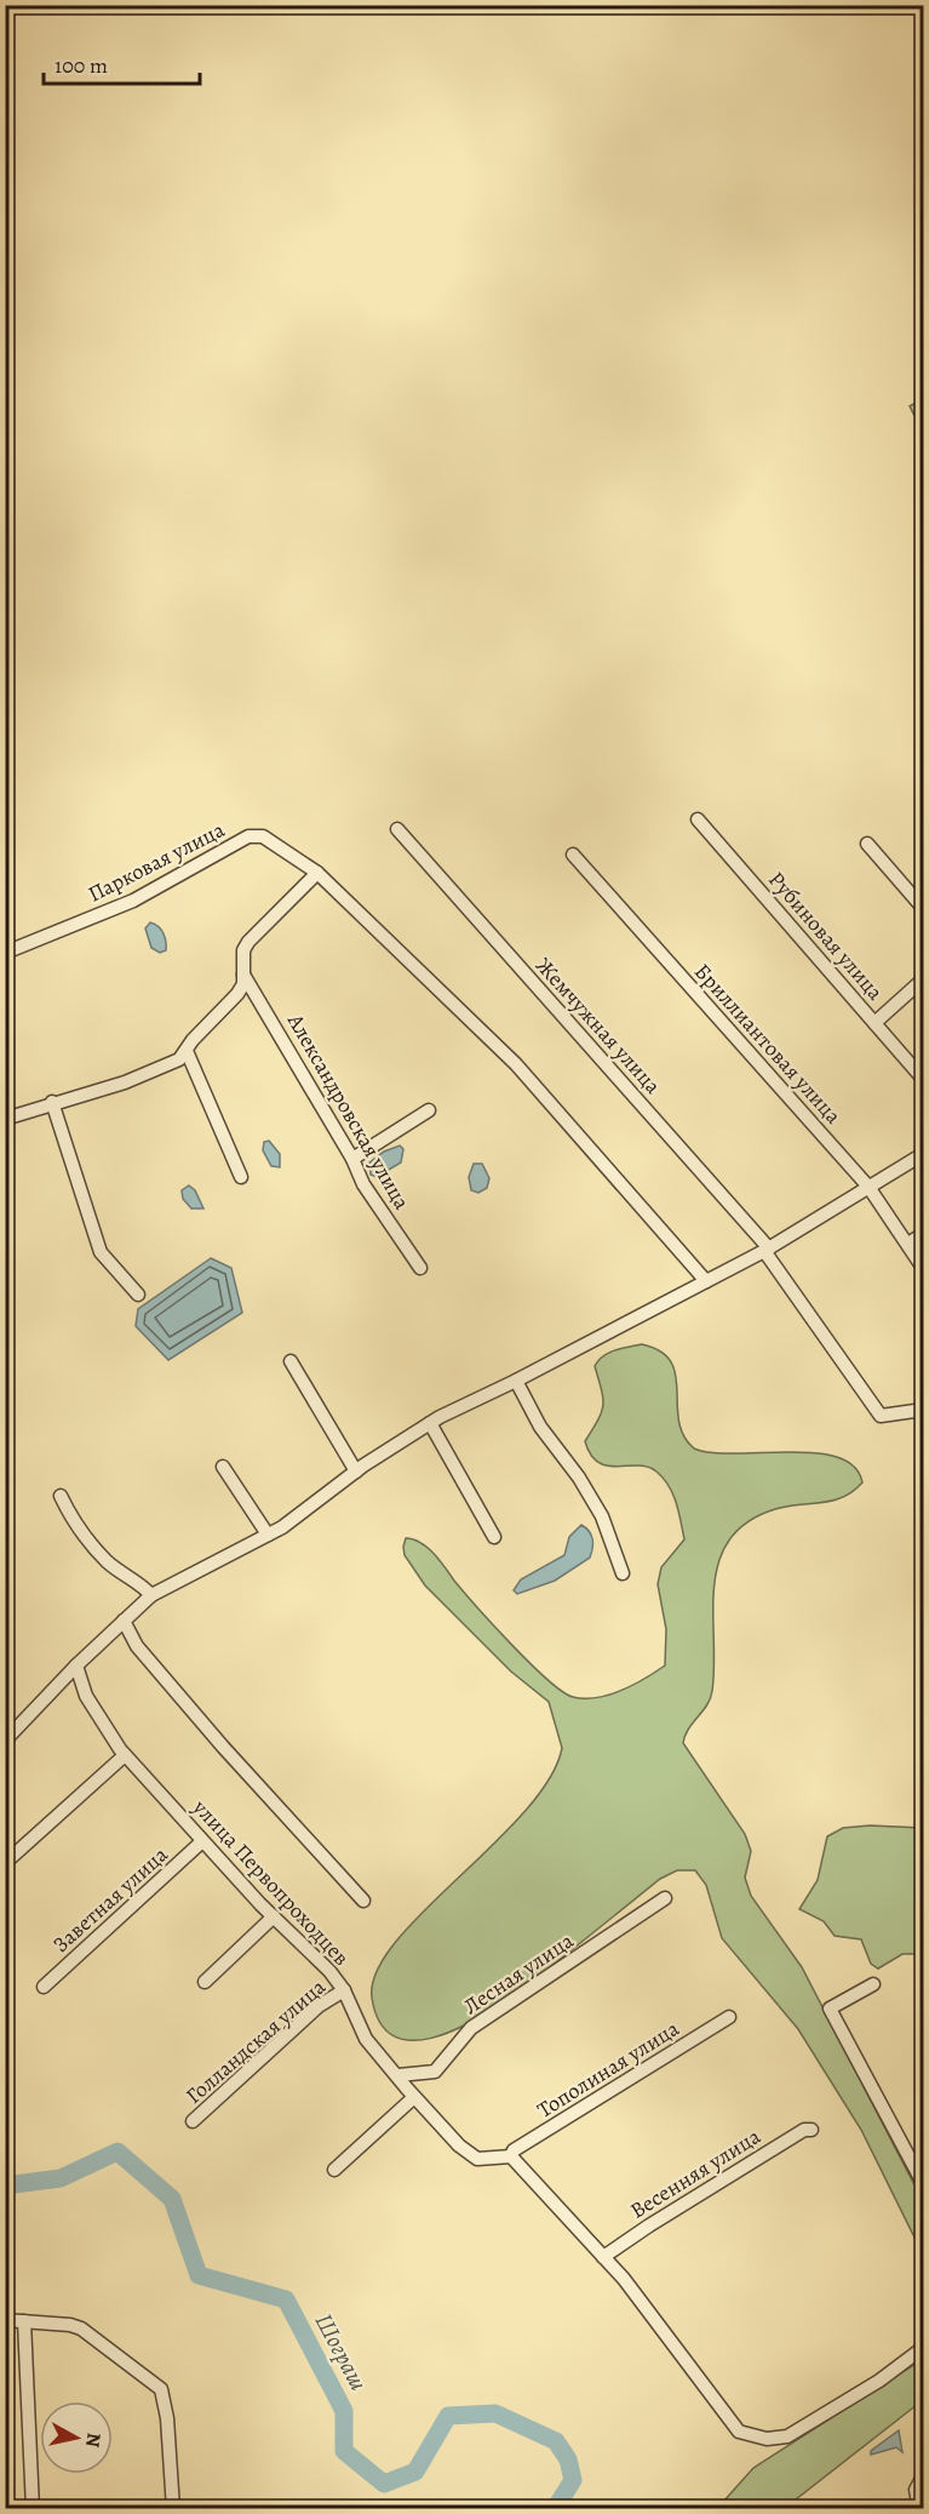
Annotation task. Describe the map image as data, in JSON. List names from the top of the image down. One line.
{"streets":{"street":["Парковая улица","Рубиновая улица","Жемчужная улица","Бриллиантовая улица","Александровская улица","улица Первопроходцев","Заветная улица","Лесная улица","Голландская улица","Тополиная улица","Весенняя улица"]},"crossings":[["улица Первопроходцев","Заветная улица"],["улица Первопроходцев","Лесная улица"],["улица Первопроходцев","Голландская улица"],["улица Первопроходцев","Тополиная улица"]],"water":["Шограш"],"scale_bar":"100 m","north":"right"}
